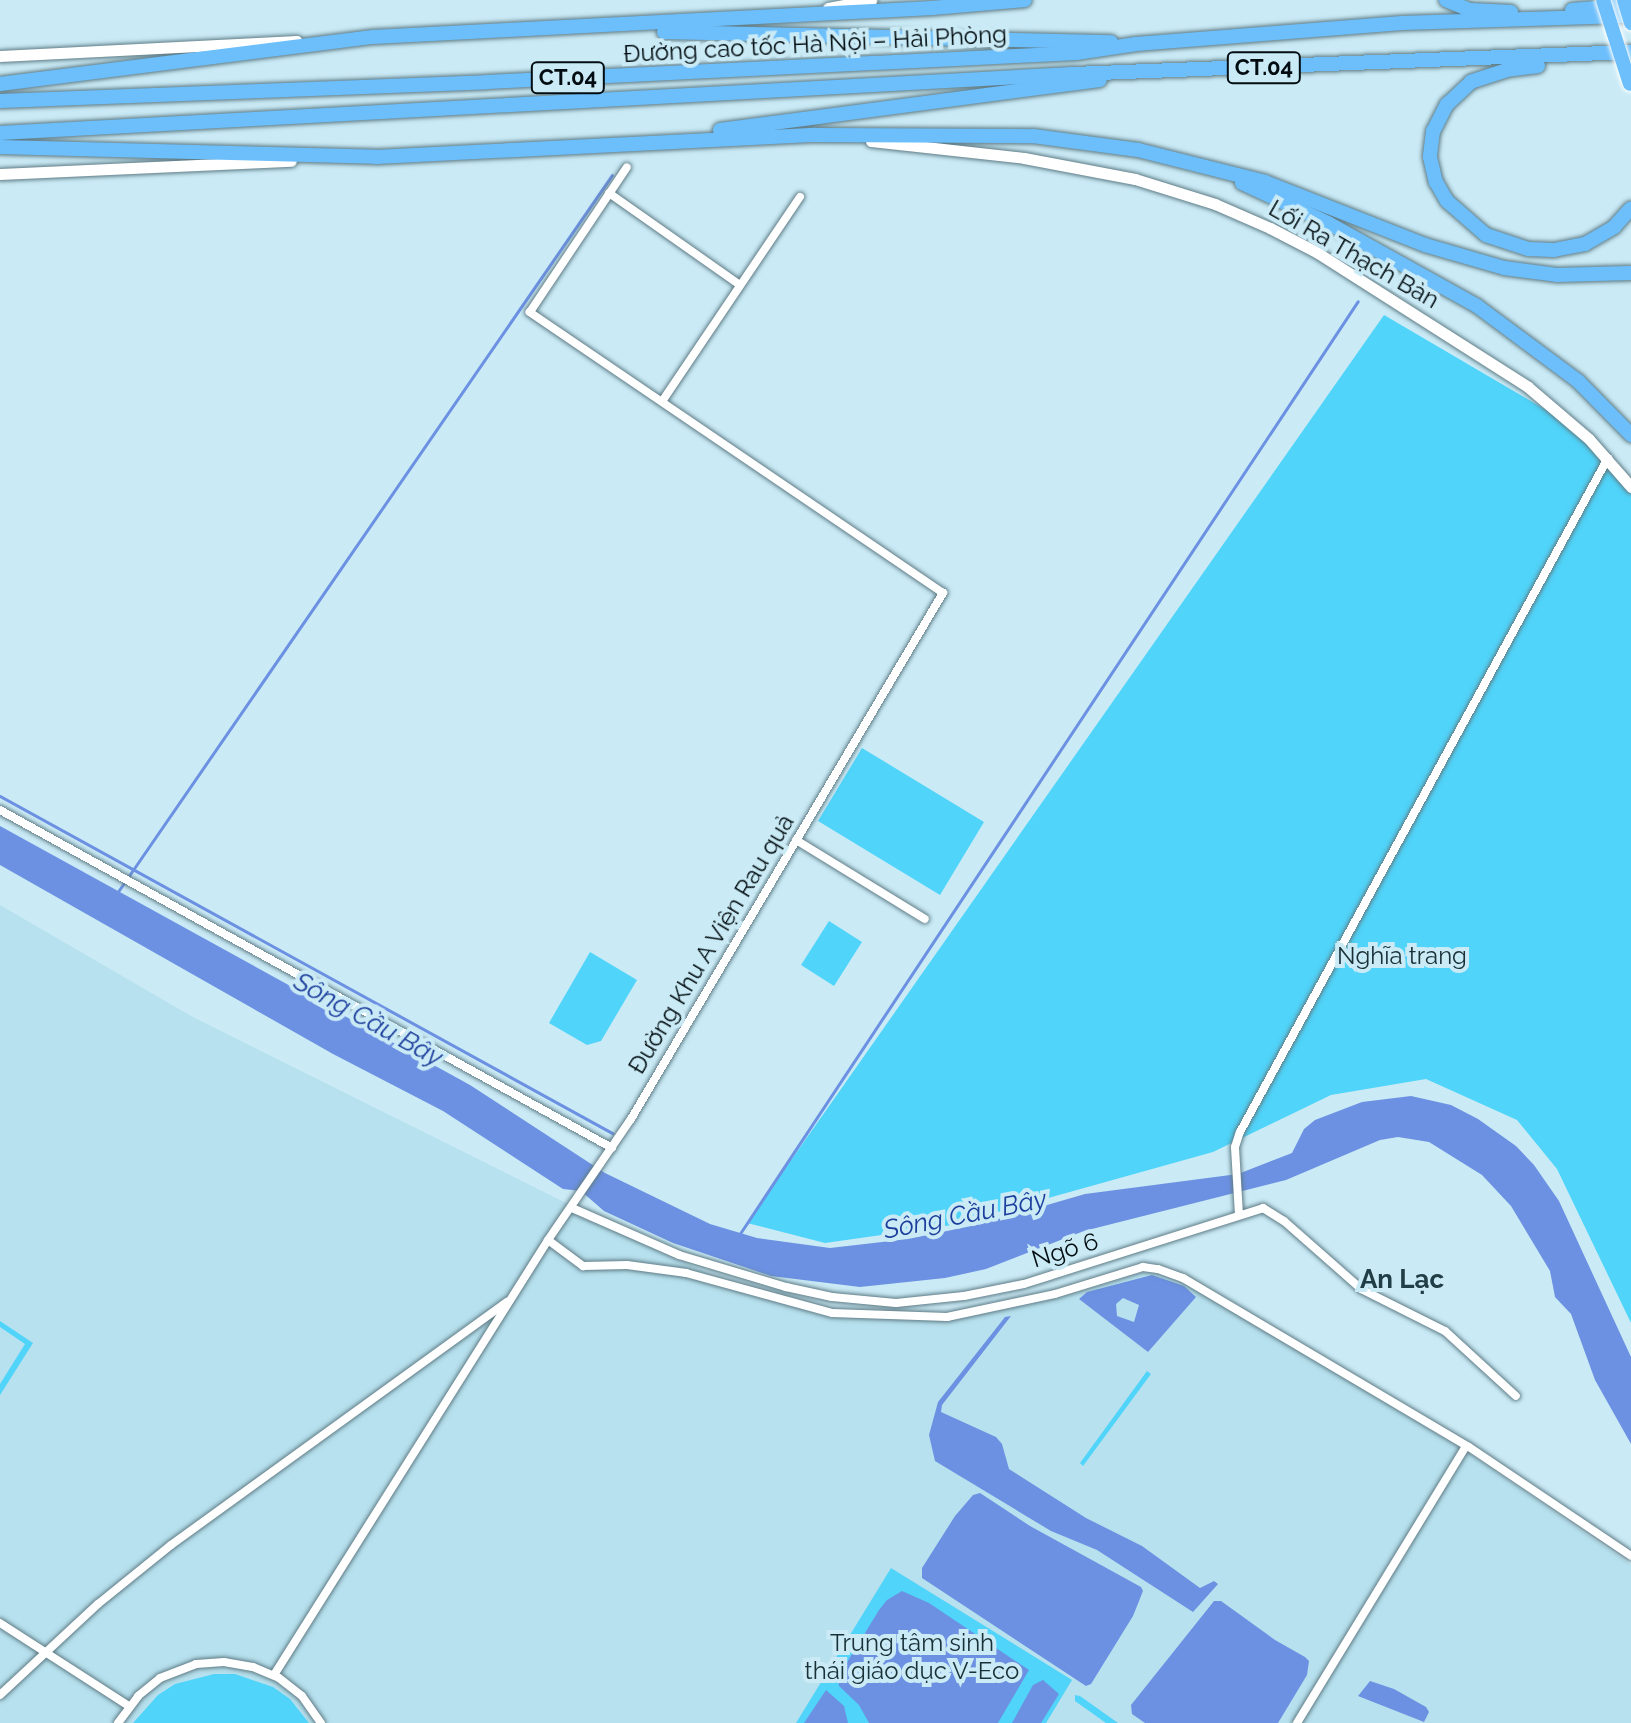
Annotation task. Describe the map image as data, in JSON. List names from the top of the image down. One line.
{"streets":{"highway":["Đường cao tốc Hà Nội – Hải Phòng","CT.04"],"main road":["Lối Ra Thạch Bàn"],"street":["Đường Khu A Viện Rau quả","Ngõ 6"]},"crossings":[["Đường Khu A Viện Rau quả","Ngõ 6"]],"districts":["An Lạc"],"water":["Sông Cầu Bây"],"parks":["Nghĩa trang","Trung tâm sinh thái giáo dục V-Eco"]}
